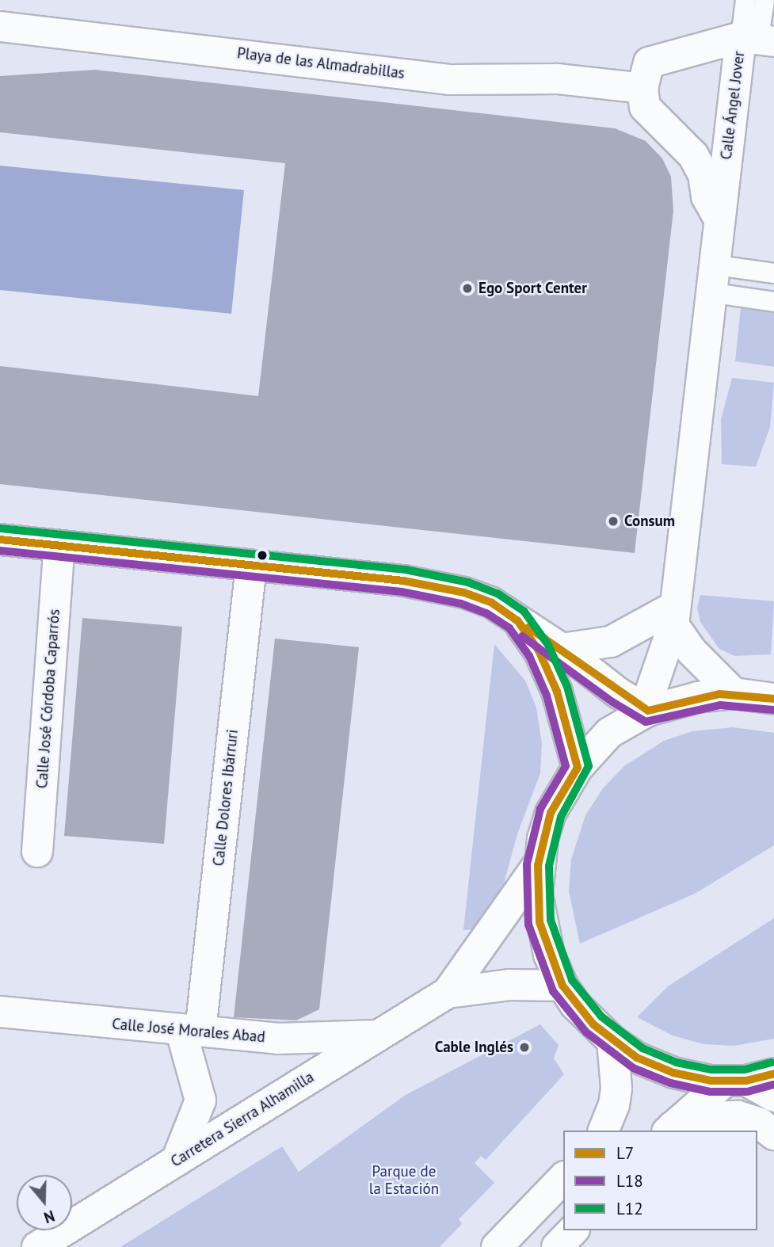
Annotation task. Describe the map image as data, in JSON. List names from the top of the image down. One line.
{"streets":{"main road":["Calle Ángel Jover","Calle José Córdoba Caparrós","Calle Dolores Ibárruri","Calle José Morales Abad","Carretera Sierra Alhamilla"],"street":["Playa de las Almadrabillas"]},"crossings":[["Playa de las Almadrabillas","Calle Ángel Jover"],["Calle Dolores Ibárruri","Calle José Morales Abad"],["Calle José Morales Abad","Carretera Sierra Alhamilla"]],"parks":["Parque de la Estación"],"places":["Ego Sport Center","Consum","Cable Inglés"],"lines":["transit line L12","transit line L7","transit line L18"],"legend":["L7","L18","L12"],"north":"bottom"}
